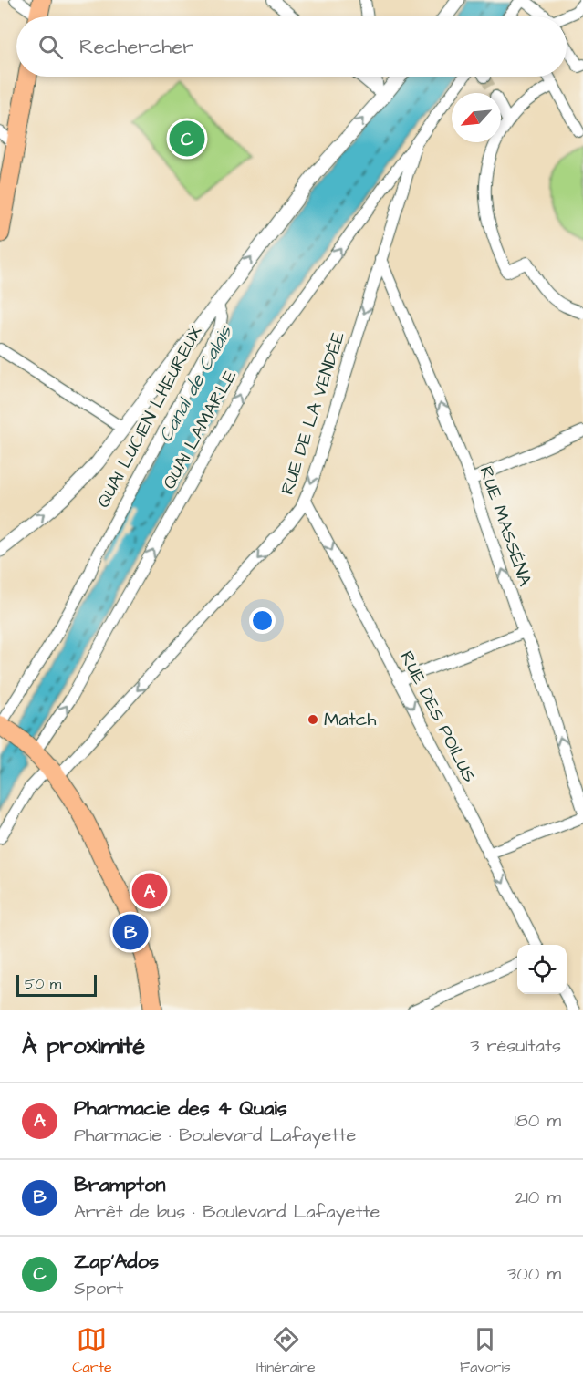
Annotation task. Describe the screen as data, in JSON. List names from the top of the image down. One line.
{"streets":{"street":["RUE DE LA VENDÉE","QUAI LUCIEN LHEUREUX","QUAI LAMARLE","RUE MASSÉNA","RUE DES POILUS"]},"crossings":[["RUE DE LA VENDÉE","QUAI LAMARLE"],["RUE DE LA VENDÉE","RUE MASSÉNA"],["RUE DE LA VENDÉE","RUE DES POILUS"]],"one_way":["RUE DE LA VENDÉE","RUE MASSÉNA","RUE DES POILUS"],"water":["Canal de Calais"],"places":["Match"],"scale_bar":"50 m","north":"bottom left","page":{"search":"Rechercher","pins":["C","A","B"],"scale":"50 m","heading":["À proximité","3 résultats"],"list":[{"mark":"A","name":"Pharmacie des 4 Quais","note":"Pharmacie · Boulevard Lafayette","value":"180 m"},{"mark":"B","name":"Brampton","note":"Arrêt de bus · Boulevard Lafayette","value":"210 m"},{"mark":"C","name":"Zap'Ados","note":"Sport","value":"300 m"}],"nav":["Carte","Itinéraire","Favoris"]}}
